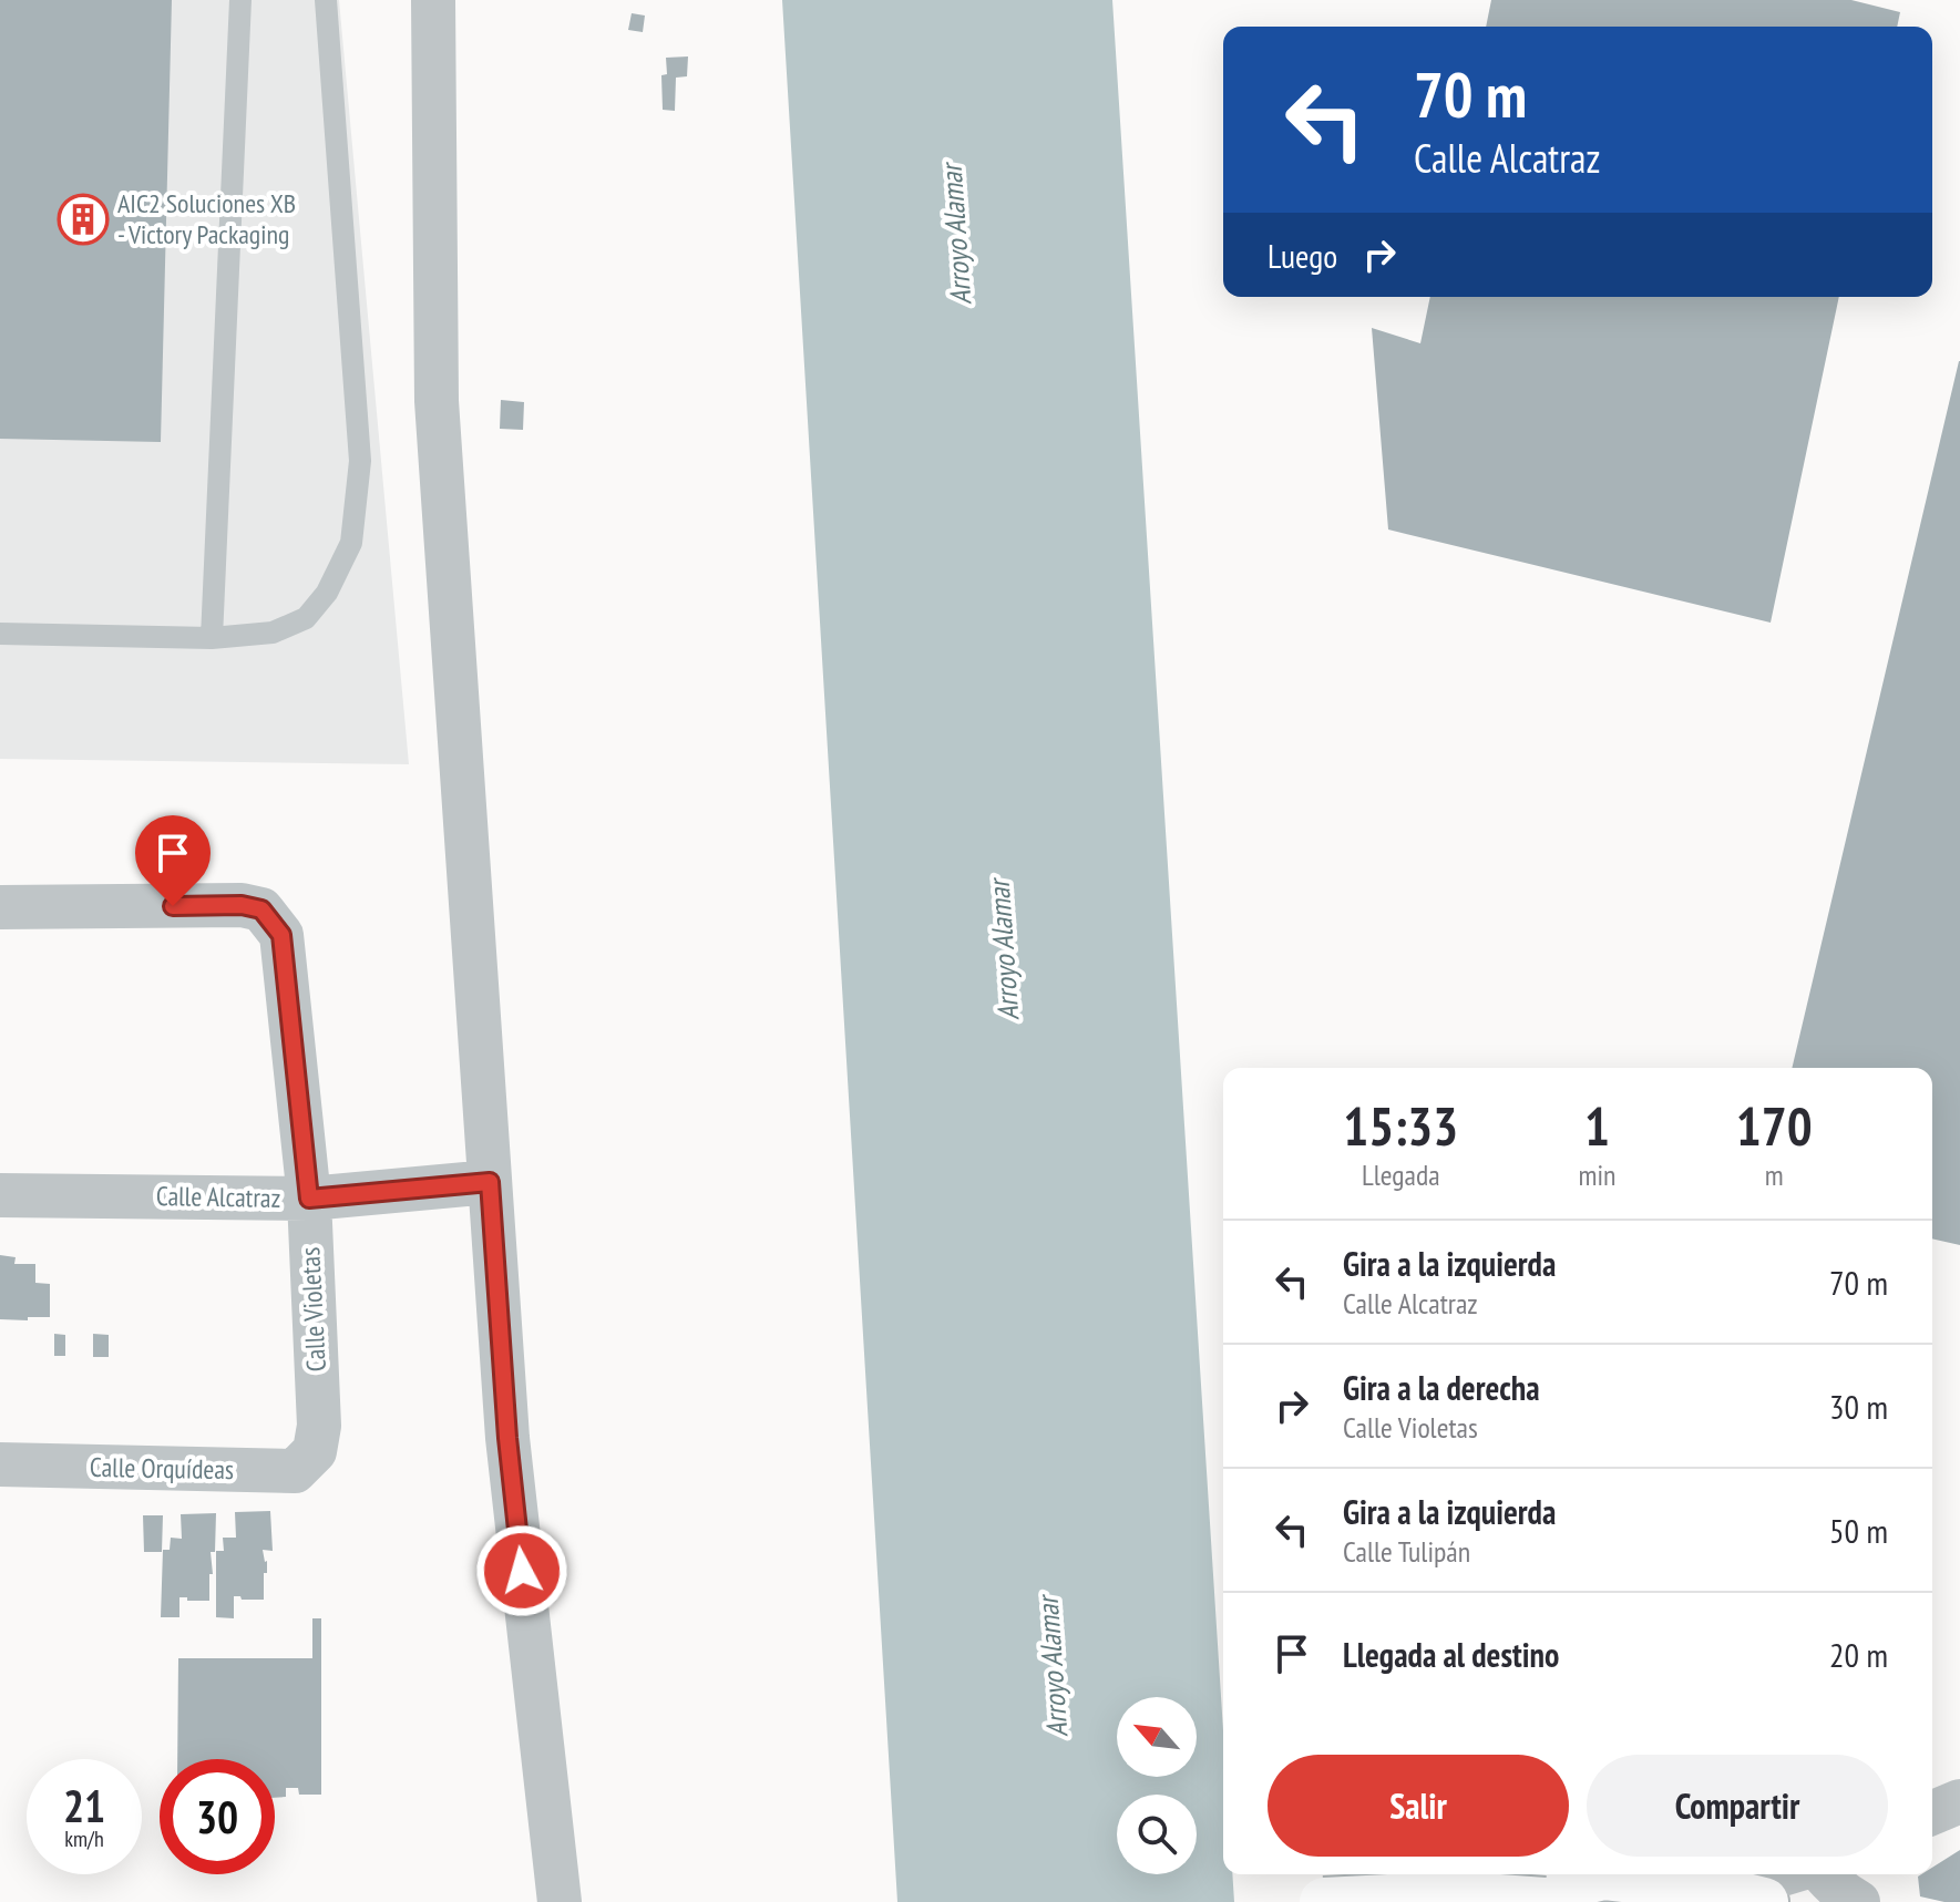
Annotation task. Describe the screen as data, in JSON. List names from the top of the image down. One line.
{"streets":{"street":["Calle Alcatraz","Calle Violetas","Calle Orquídeas"]},"crossings":[["Calle Alcatraz","Calle Violetas"],["Calle Violetas","Calle Orquídeas"]],"water":["Arroyo Alamar"],"places":{"building":["AIC2 Soluciones XB - Victory Packaging"]},"north":"top left","page":{"turn":["70 m","Calle Alcatraz"],"then":"Luego","eta":["15:33","Llegada","1","min","170","m"],"list":[{"name":"Gira a la izquierda","note":"Calle Alcatraz","value":"70 m"},{"name":"Gira a la derecha","note":"Calle Violetas","value":"30 m"},{"name":"Gira a la izquierda","note":"Calle Tulipán","value":"50 m"},{"name":"Llegada al destino","value":"20 m"}],"buttons":["Salir","Compartir"],"speed":"21 km/h","limit":"30"}}
